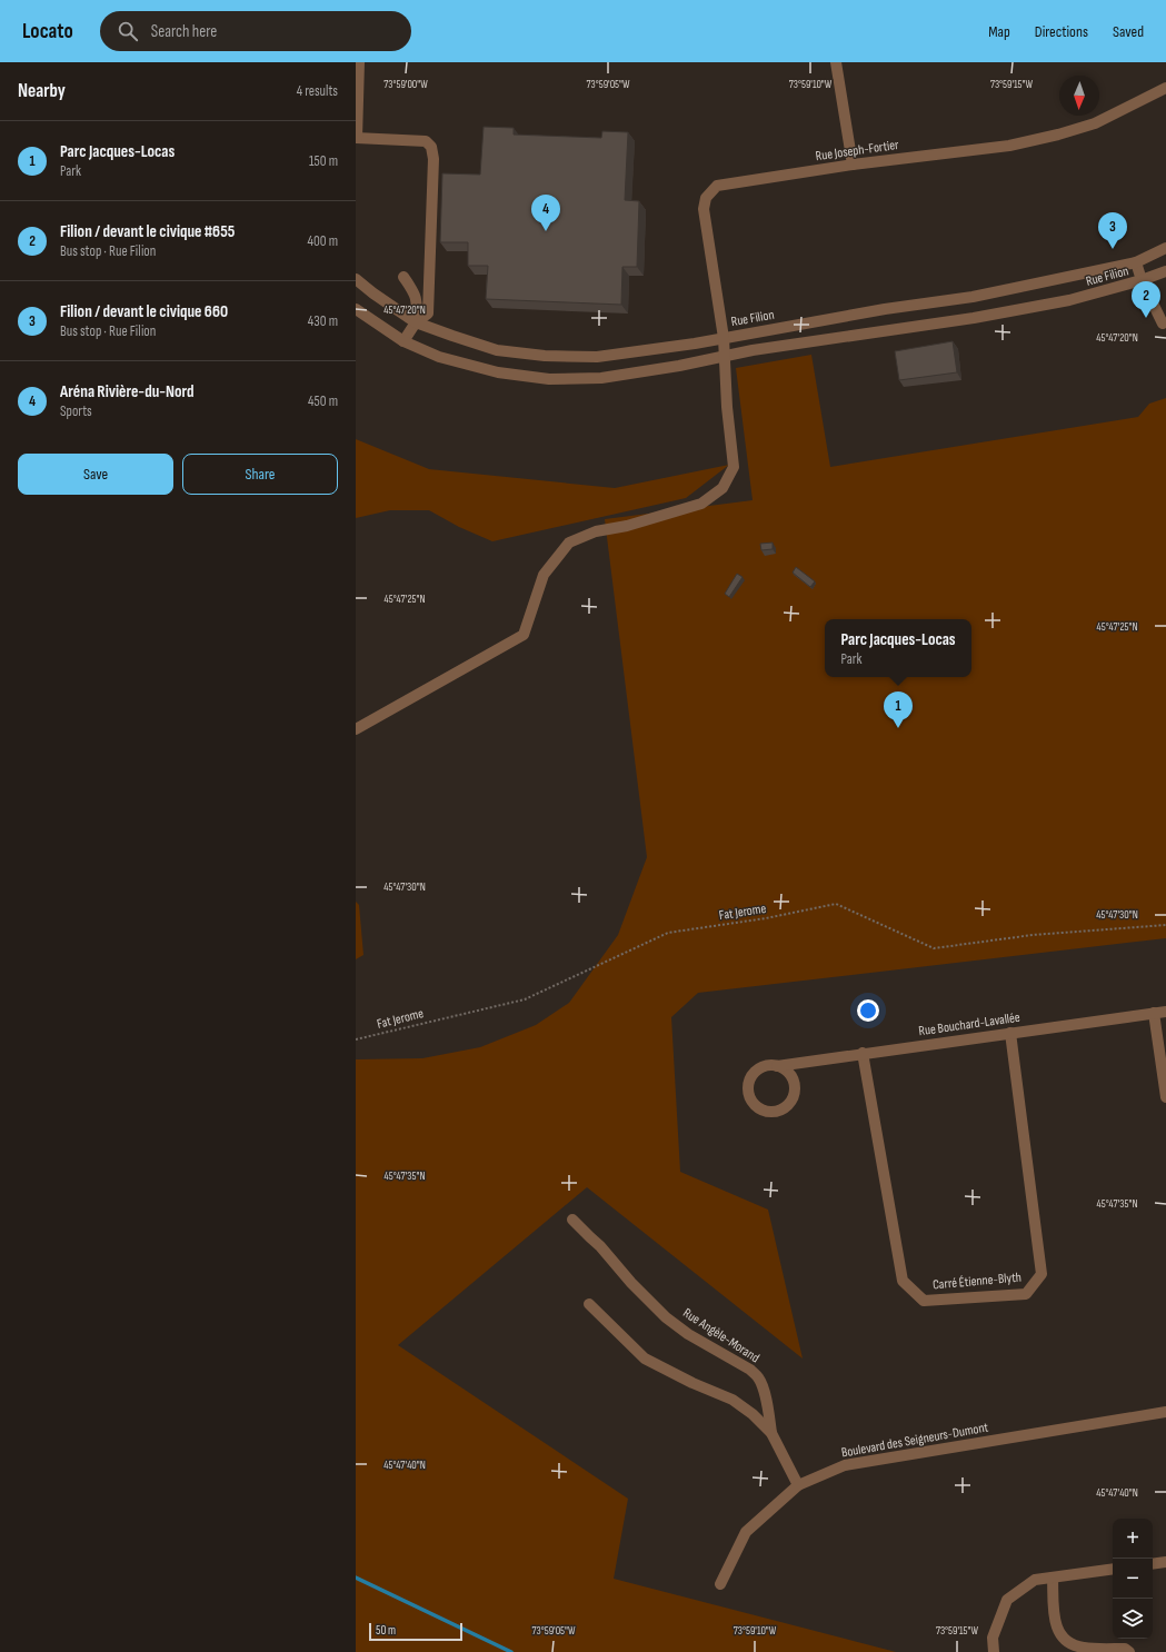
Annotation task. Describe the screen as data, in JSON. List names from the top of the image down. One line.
{"streets":{"street":["Rue Joseph-Fortier","Rue Filion","Rue Bouchard-Lavallée","Carré Étienne-Blyth","Rue Angèle-Morand","Boulevard des Seigneurs-Dumont"],"path":["Fat Jerome"]},"crossings":[["Rue Joseph-Fortier","Rue Filion"],["Rue Bouchard-Lavallée","Carré Étienne-Blyth"],["Rue Angèle-Morand","Boulevard des Seigneurs-Dumont"]],"scale_bar":"50 m","north":"bottom","page":{"header":"Locato","search":"Search here","nav":["Map","Directions","Saved"],"heading":["Nearby","4 results"],"list":[{"mark":"1","name":"Parc Jacques-Locas","note":"Park","value":"150 m"},{"mark":"2","name":"Filion / devant le civique #655","note":"Bus stop · Rue Filion","value":"400 m"},{"mark":"3","name":"Filion / devant le civique 660","note":"Bus stop · Rue Filion","value":"430 m"},{"mark":"4","name":"Aréna Rivière-du-Nord","note":"Sports","value":"450 m"}],"pins":["4","3","2","1"],"buttons":["Save","Share"],"popup":["Parc Jacques-Locas","Park"],"map_buttons":["+","−"],"scale":"50 m"},"coordinates":["73°59'00\"W","73°59'05\"W","73°59'10\"W","73°59'15\"W","45°47'20\"N","45°47'25\"N","45°47'30\"N","45°47'35\"N","45°47'40\"N"]}
